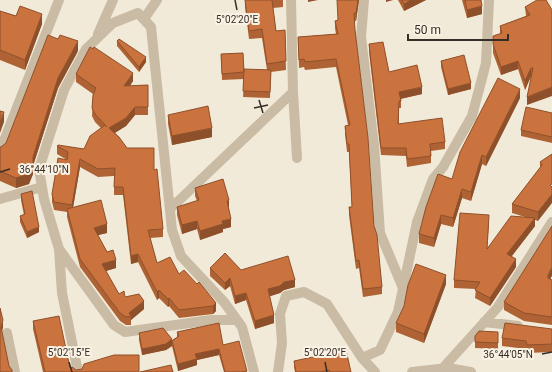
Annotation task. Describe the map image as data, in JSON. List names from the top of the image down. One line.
{"scale_bar":"50 m","coordinates":["5°02'20\"E","36°44'10\"N","5°02'15\"E","36°44'05\"N"]}
